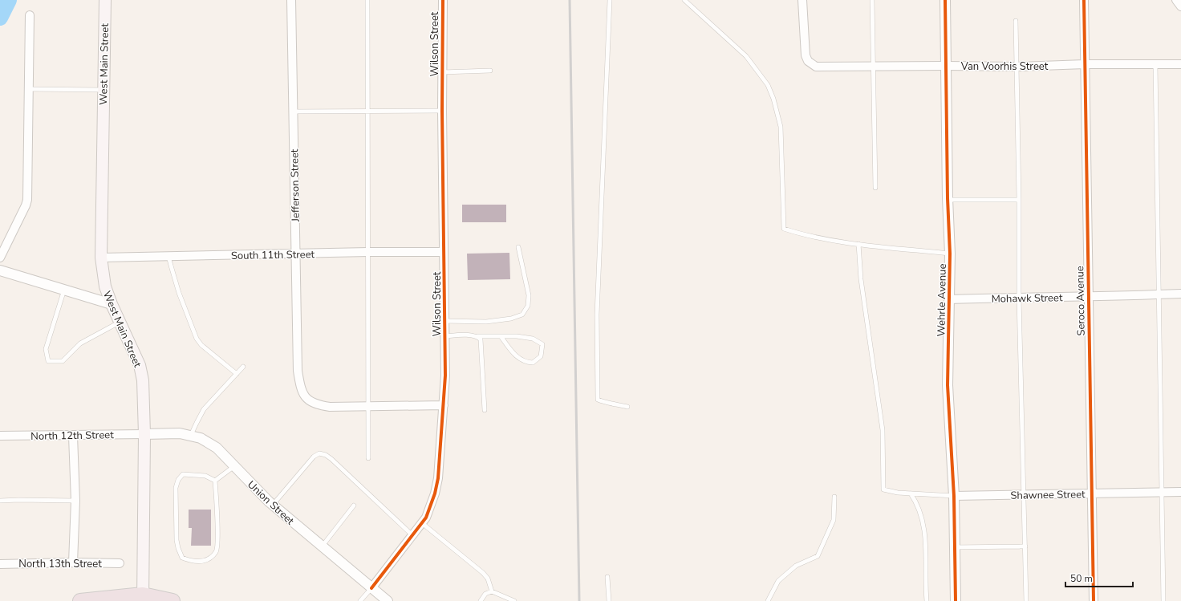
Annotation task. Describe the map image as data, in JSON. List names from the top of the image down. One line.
{"streets":{"main road":["West Main Street"],"street":["Wilson Street","Van Voorhis Street","Jefferson Street","South 11th Street","Mohawk Street","Wehrle Avenue","Seroco Avenue","North 12th Street","Shawnee Street","Union Street","North 13th Street"]},"crossings":[["Wilson Street","Jefferson Street"],["Wilson Street","South 11th Street"],["Wilson Street","Union Street"],["West Main Street","South 11th Street"],["West Main Street","North 12th Street"],["West Main Street","Union Street"],["Van Voorhis Street","Wehrle Avenue"],["Van Voorhis Street","Seroco Avenue"],["Jefferson Street","South 11th Street"],["Mohawk Street","Wehrle Avenue"],["Mohawk Street","Seroco Avenue"],["Wehrle Avenue","Shawnee Street"],["Seroco Avenue","Shawnee Street"],["North 12th Street","Union Street"]],"scale_bar":"50 m"}
